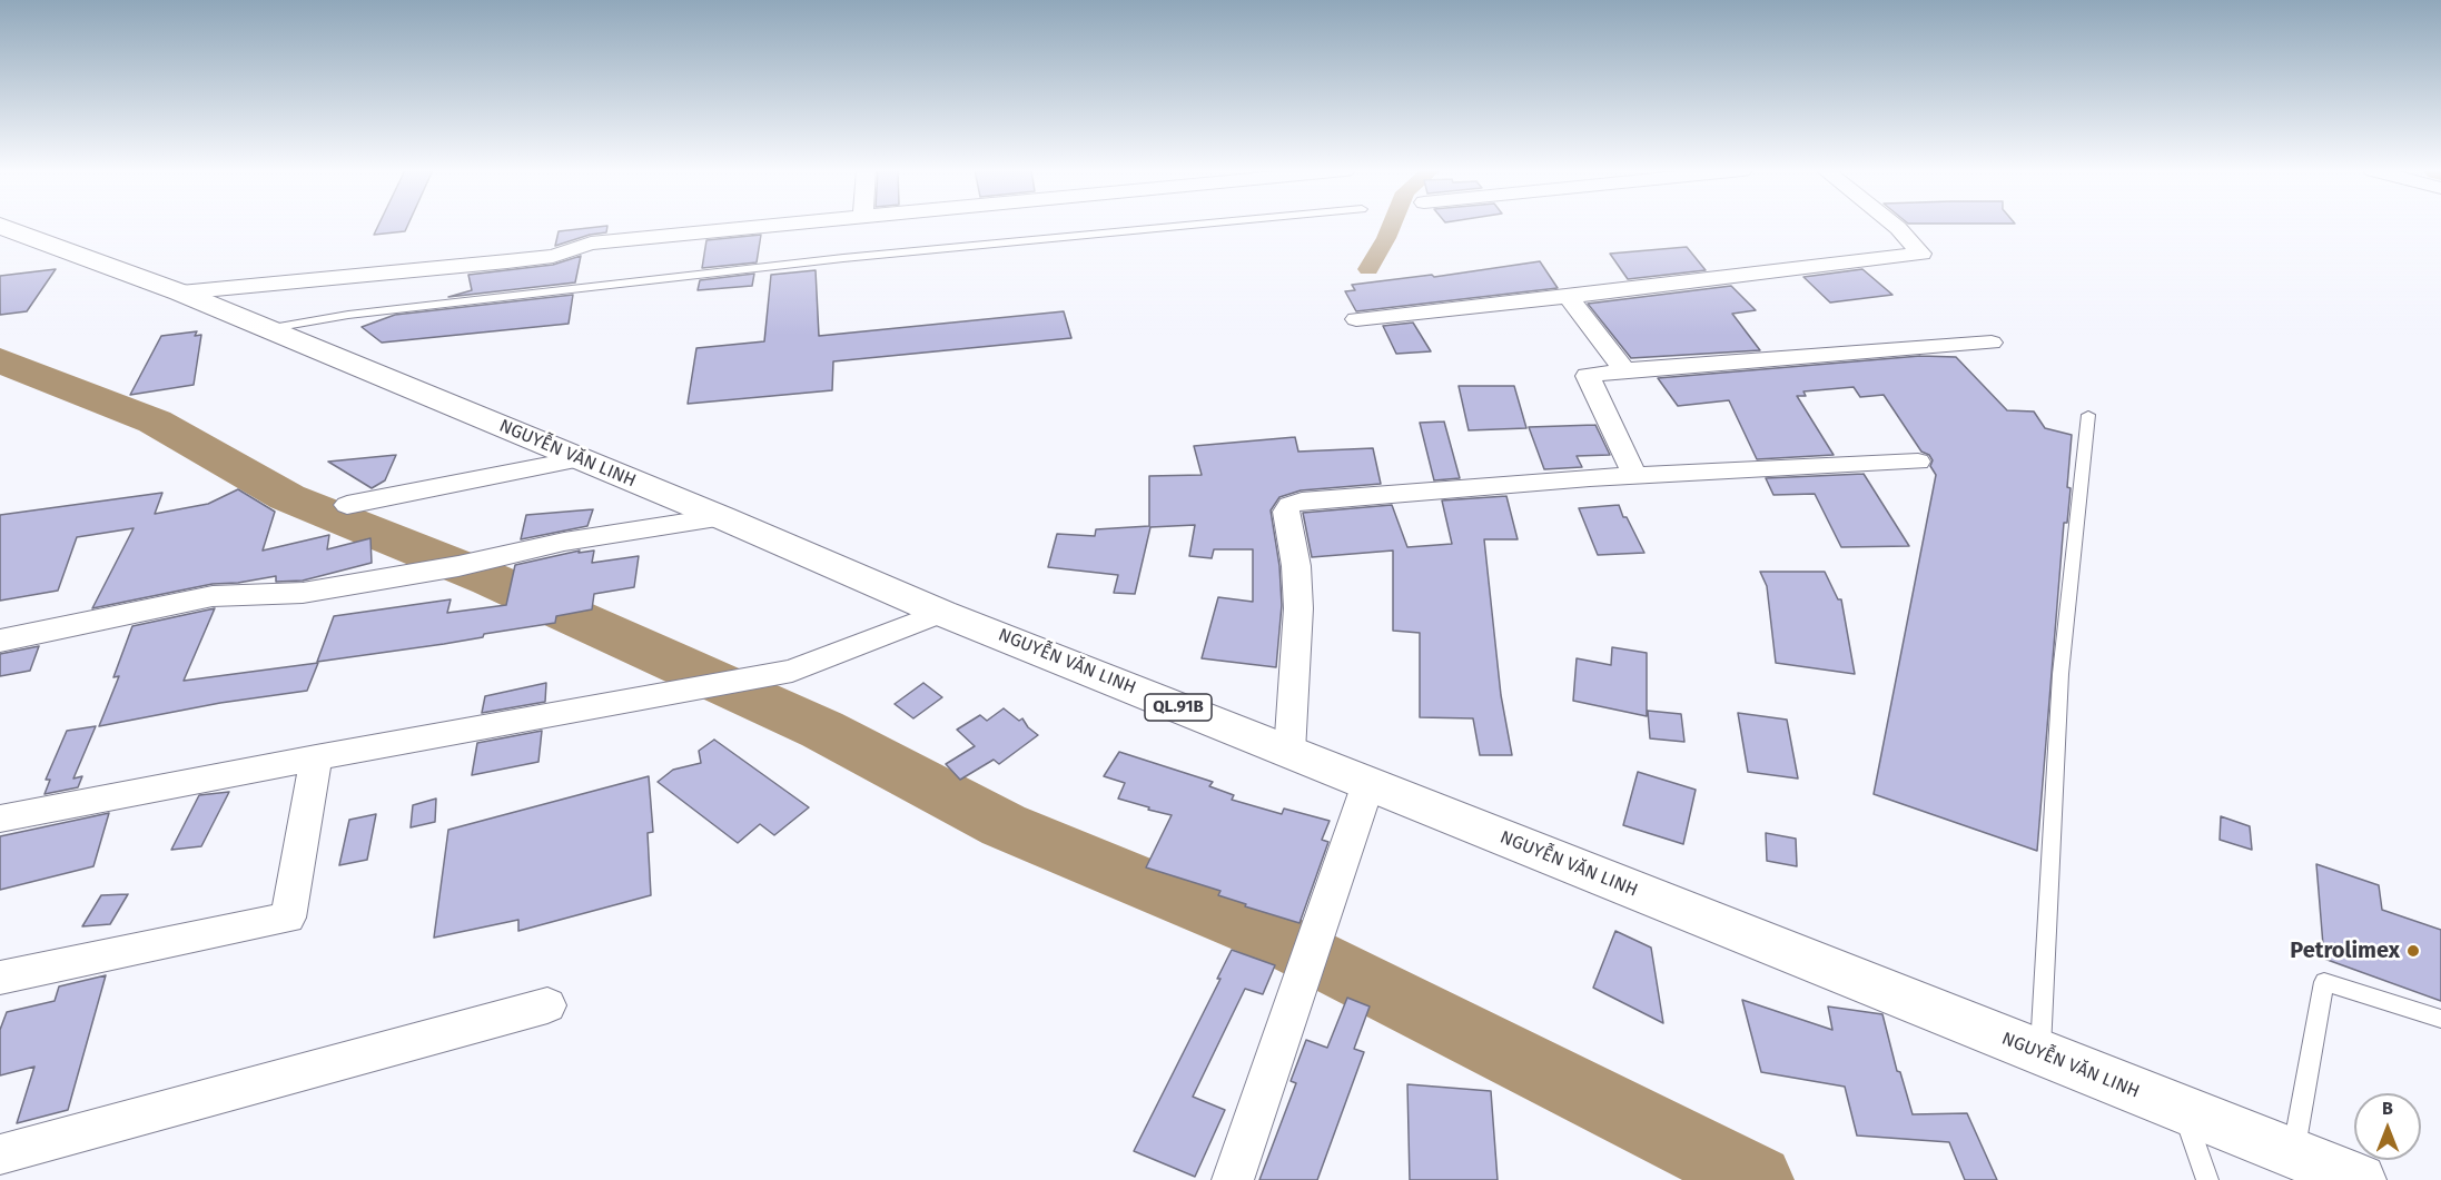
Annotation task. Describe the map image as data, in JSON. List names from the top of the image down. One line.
{"streets":{"highway":["NGUYỄN VĂN LINH","QL.91B"]},"places":["Petrolimex"],"north":"top"}
